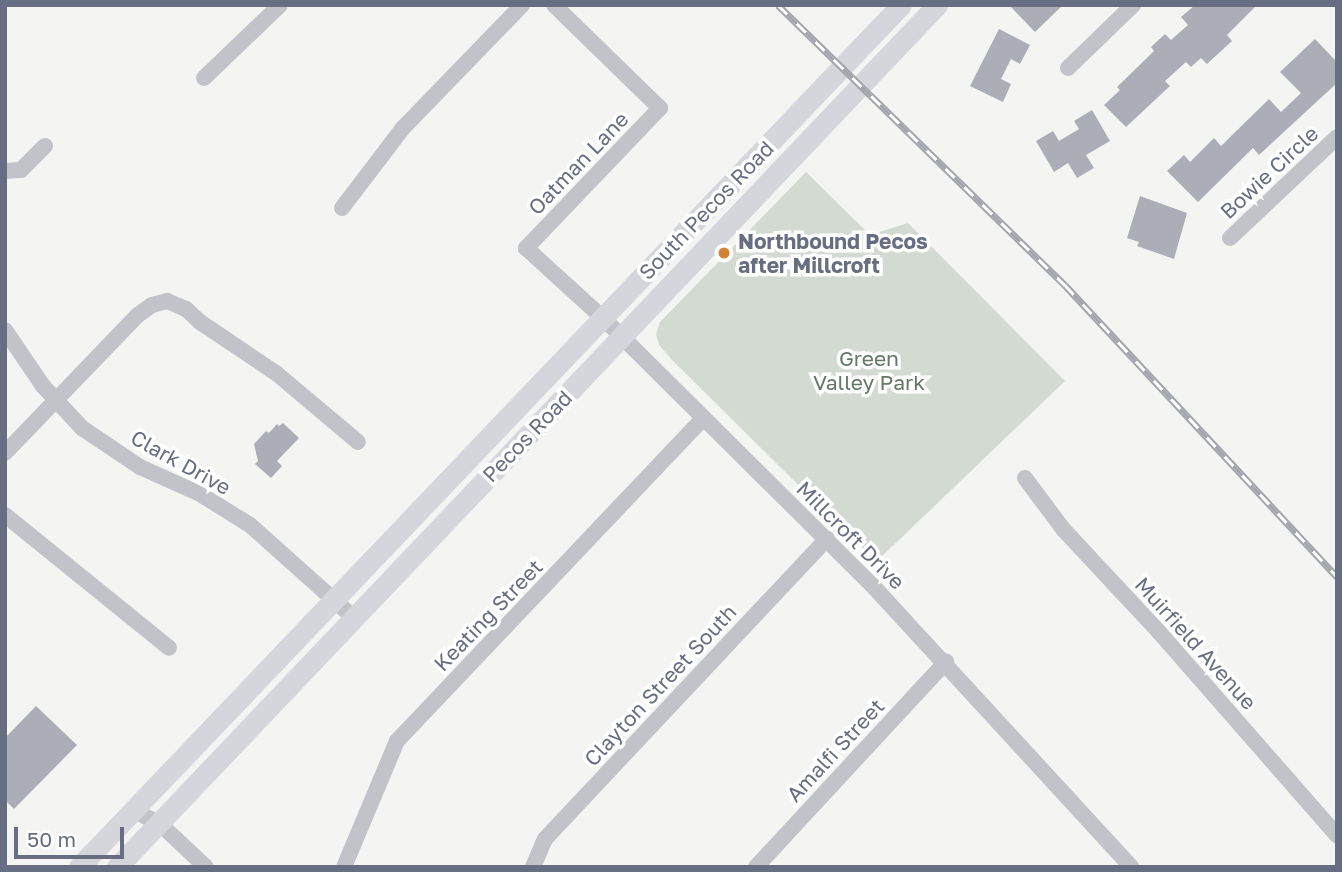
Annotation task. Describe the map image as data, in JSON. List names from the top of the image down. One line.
{"streets":{"main road":["South Pecos Road","Pecos Road"],"street":["Oatman Lane","Bowie Circle","Clark Drive","Millcroft Drive","Keating Street","Muirfield Avenue","Clayton Street South","Amalfi Street"]},"crossings":[["Oatman Lane","Millcroft Drive"],["South Pecos Road","Pecos Road"],["South Pecos Road","Millcroft Drive"],["Pecos Road","Clark Drive"],["Pecos Road","Millcroft Drive"],["Millcroft Drive","Keating Street"],["Millcroft Drive","Clayton Street South"],["Millcroft Drive","Amalfi Street"]],"parks":["Green Valley Park"],"places":["Northbound Pecos after Millcroft"],"scale_bar":"50 m"}
